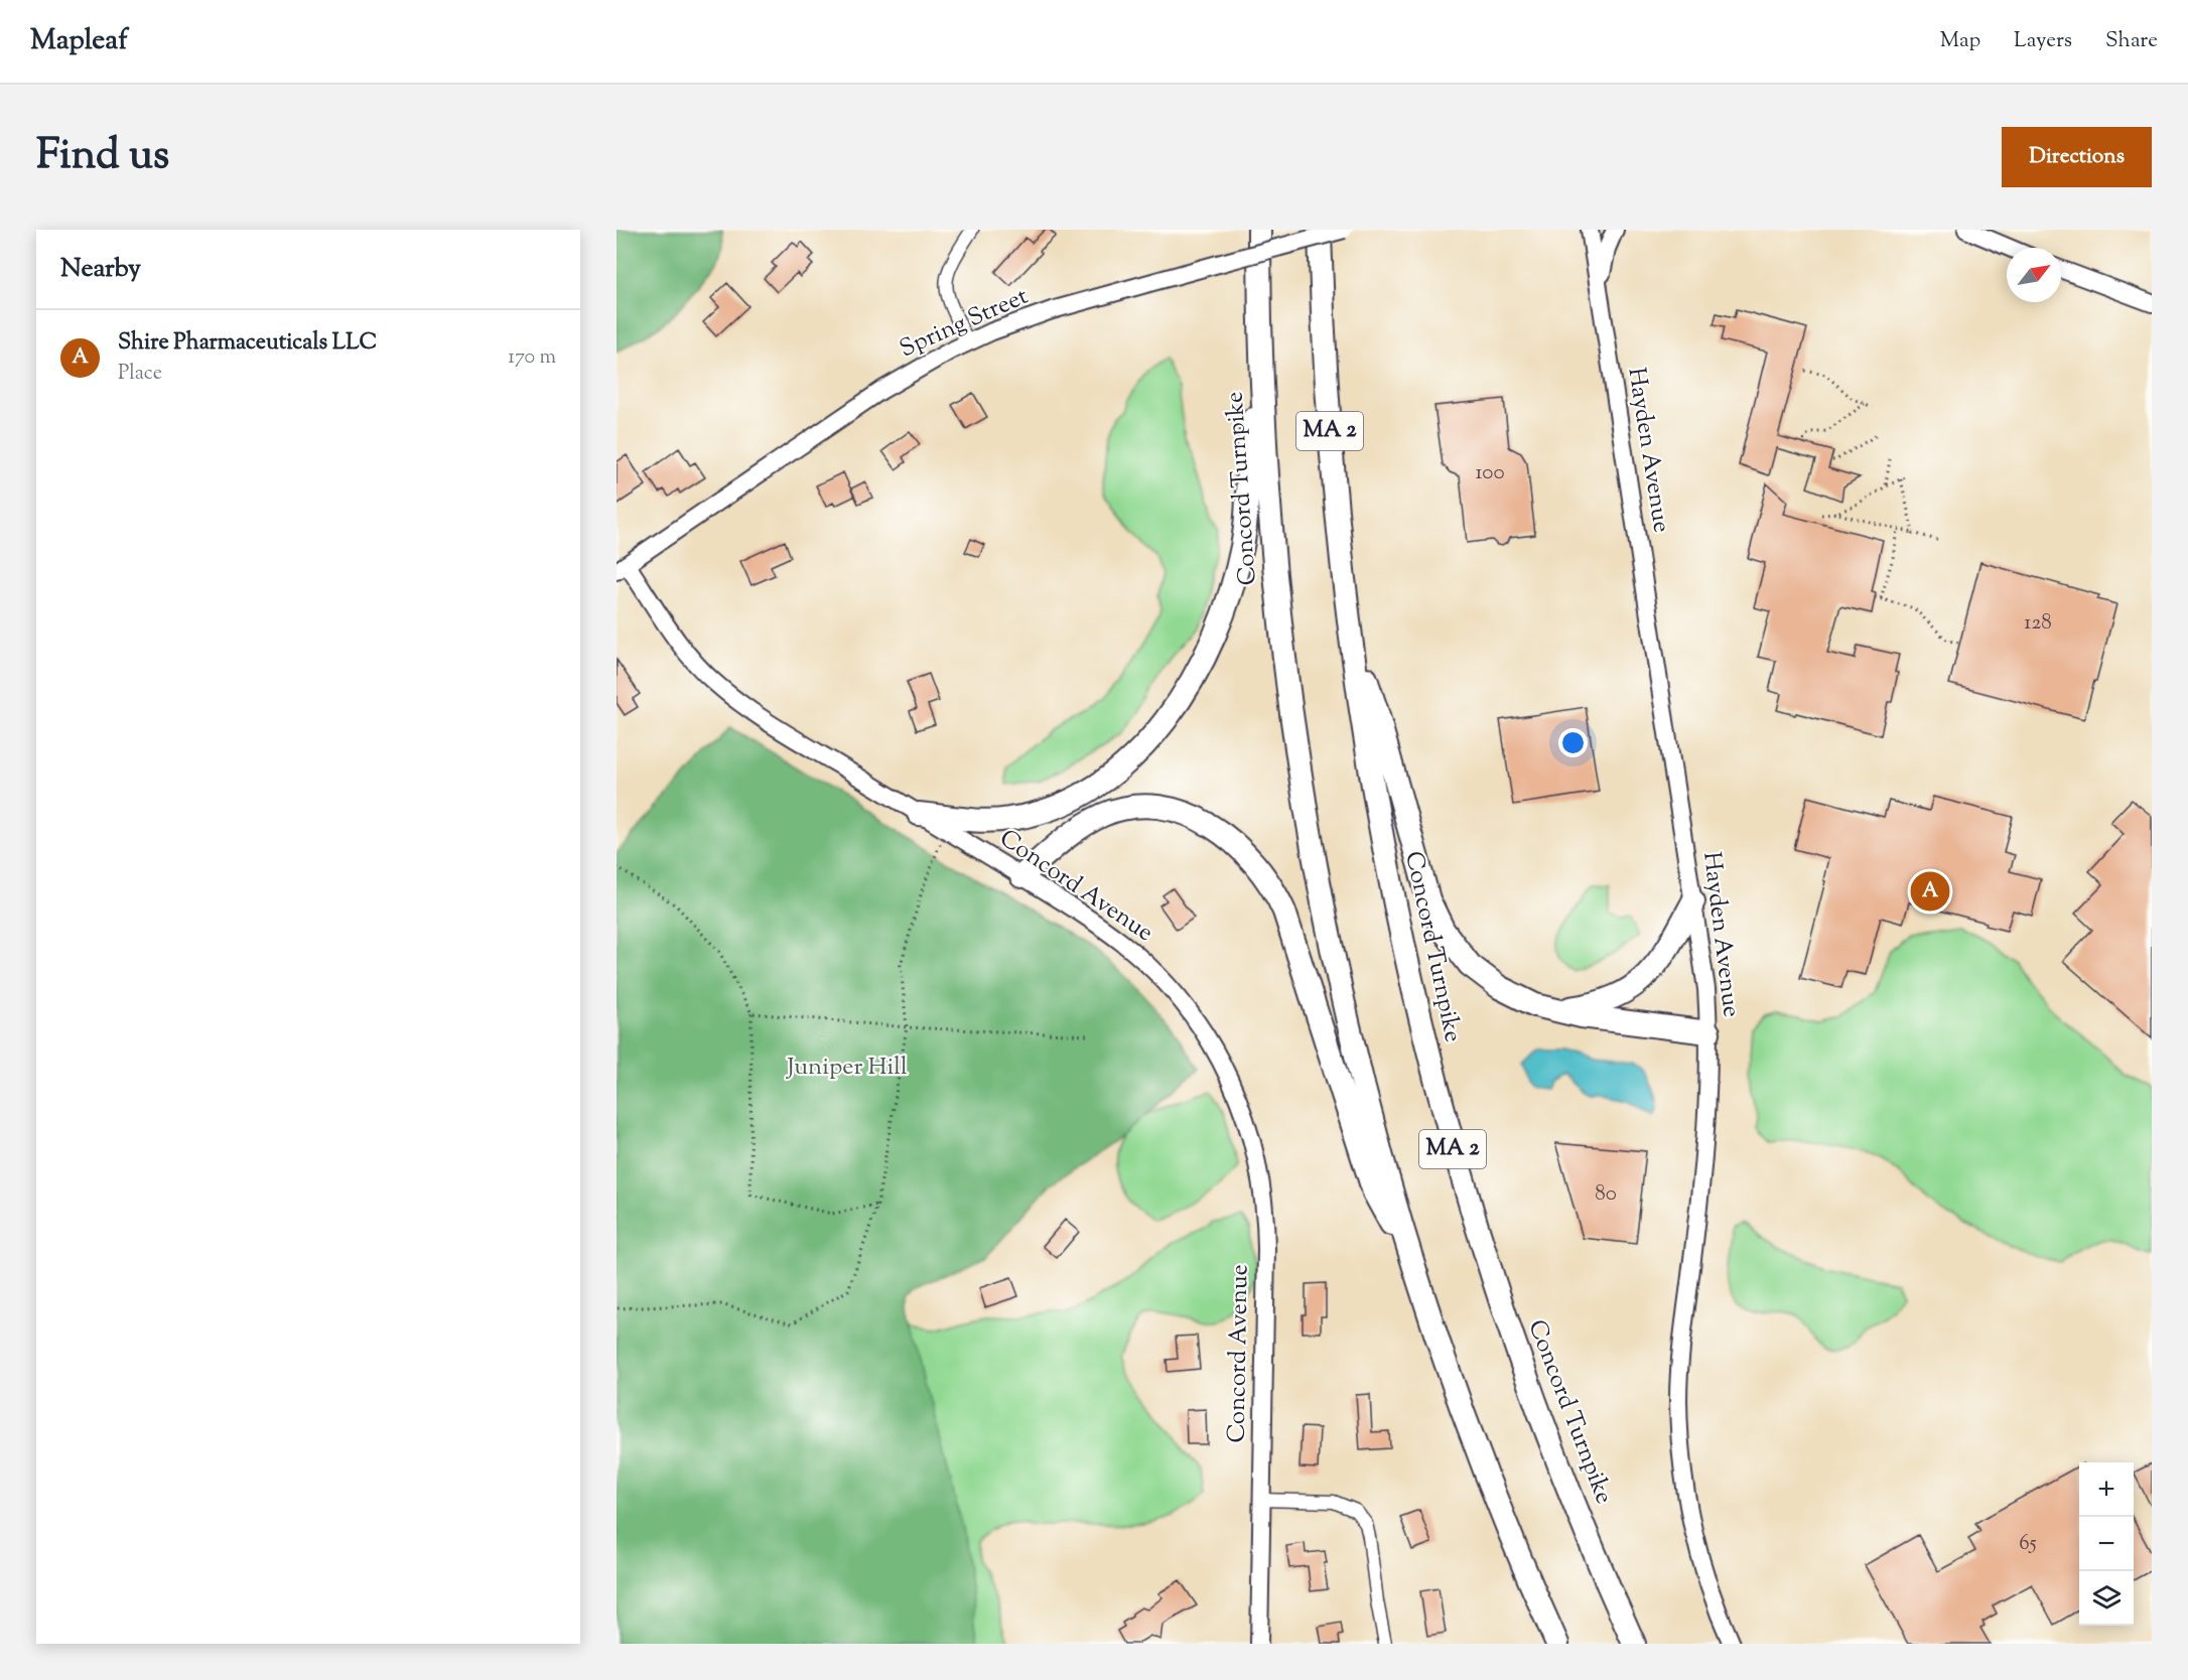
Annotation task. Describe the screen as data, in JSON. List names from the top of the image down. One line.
{"streets":{"highway":["MA 2","Concord Turnpike"],"main road":["Spring Street","Hayden Avenue","Concord Avenue"]},"crossings":[["Spring Street","Concord Avenue"]],"parks":["Juniper Hill"],"house_numbers":["100","128","80","65"],"north":"top right","page":{"header":"Mapleaf","nav":["Map","Layers","Share"],"title":"Find us","buttons":"Directions","heading":"Nearby","list":[{"mark":"A","name":"Shire Pharmaceuticals LLC","note":"Place","value":"170 m"}],"pins":"A","map_buttons":["+","−"]}}
